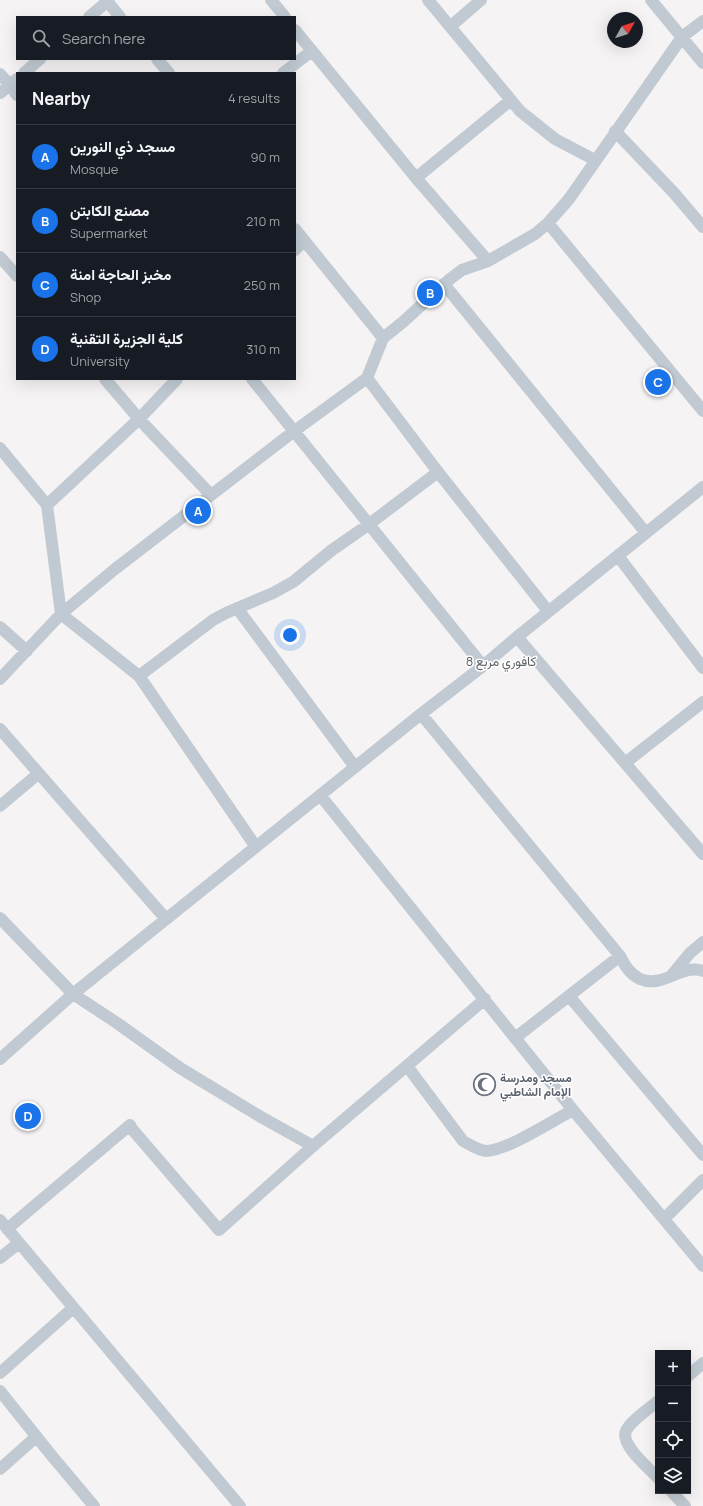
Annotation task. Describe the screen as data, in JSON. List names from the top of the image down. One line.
{"districts":["كافوري مربع 8"],"places":{"mosque":["مسجد ومدرسة الإمام الشاطبي"]},"north":"top right","page":{"search":"Search here","heading":["Nearby","4 results"],"list":[{"mark":"A","name":"مسجد ذي النورين","note":"Mosque","value":"90 m"},{"mark":"B","name":"مصنع الكابتن","note":"Supermarket","value":"210 m"},{"mark":"C","name":"مخبز الحاجة امنة","note":"Shop","value":"250 m"},{"mark":"D","name":"كلية الجزيرة التقنية","note":"University","value":"310 m"}],"pins":["B","C","A","D"],"map_buttons":["+","−"]}}
